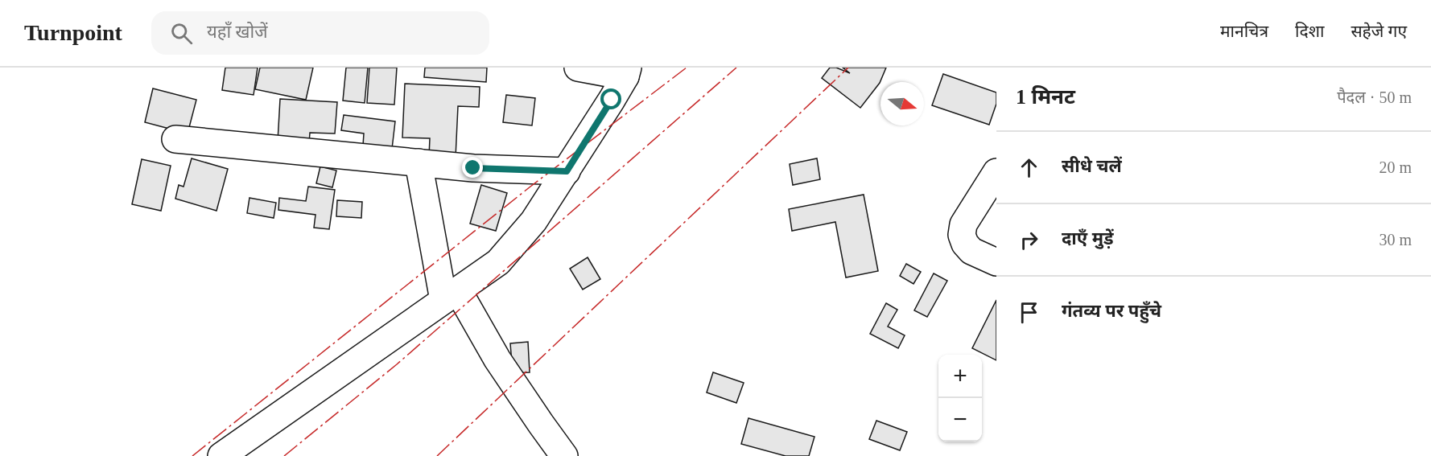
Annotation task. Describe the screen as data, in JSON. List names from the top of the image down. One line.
{"north":"right","page":{"header":"Turnpoint","search":"यहाँ खोजें","nav":["मानचित्र","दिशा","सहेजे गए"],"heading":["1 मिनट","पैदल · 50 m"],"list":[["सीधे चलें","20 m"],["दाएँ मुड़ें","30 m"],"गंतव्य पर पहुँचे"],"map_buttons":["+","−"]}}
